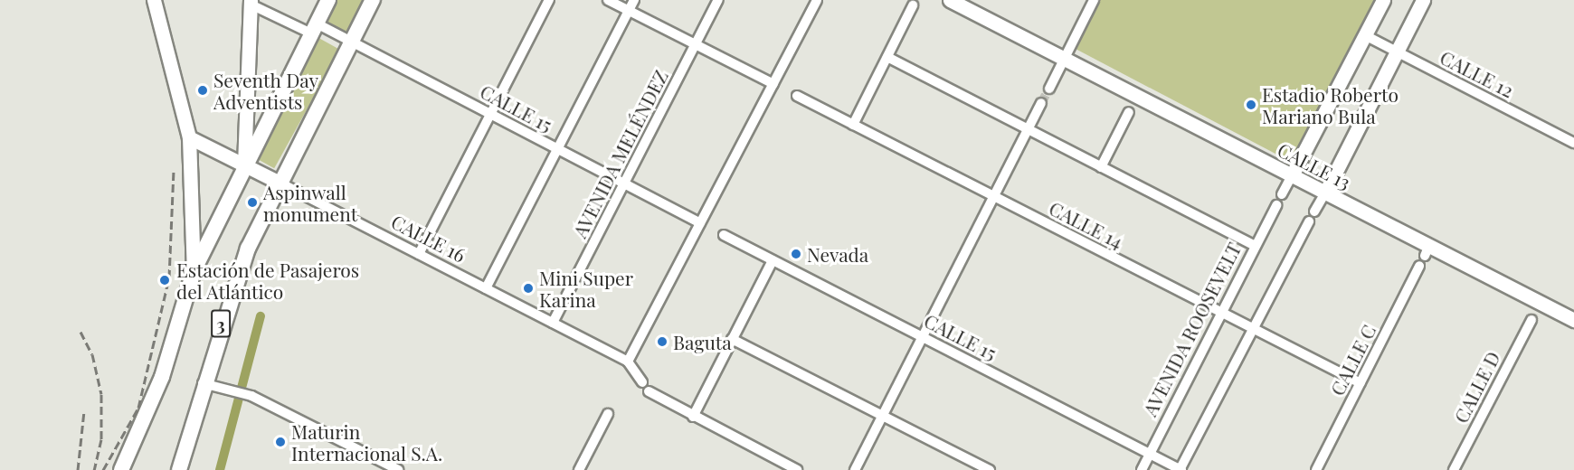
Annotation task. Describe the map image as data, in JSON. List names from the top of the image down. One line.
{"streets":{"main road":["CALLE 13","CALLE 16","3"],"street":["CALLE 12","CALLE 15","AVENIDA MELÉNDEZ","CALLE 14","AVENIDA ROOSEVELT","CALLE C","CALLE D"]},"crossings":[["CALLE 15","AVENIDA MELÉNDEZ"],["CALLE 15","3"],["CALLE 15","AVENIDA ROOSEVELT"],["AVENIDA MELÉNDEZ","CALLE 16"],["CALLE 13","CALLE D"],["CALLE 14","AVENIDA ROOSEVELT"],["CALLE 14","CALLE C"],["CALLE 16","3"]],"places":["Seventh Day Adventists","Estadio Roberto Mariano Bula","Aspinwall monument","Nevada","Estación de Pasajeros del Atlántico","Mini Super Karina","Baguta","Maturin Internacional S.A."]}
